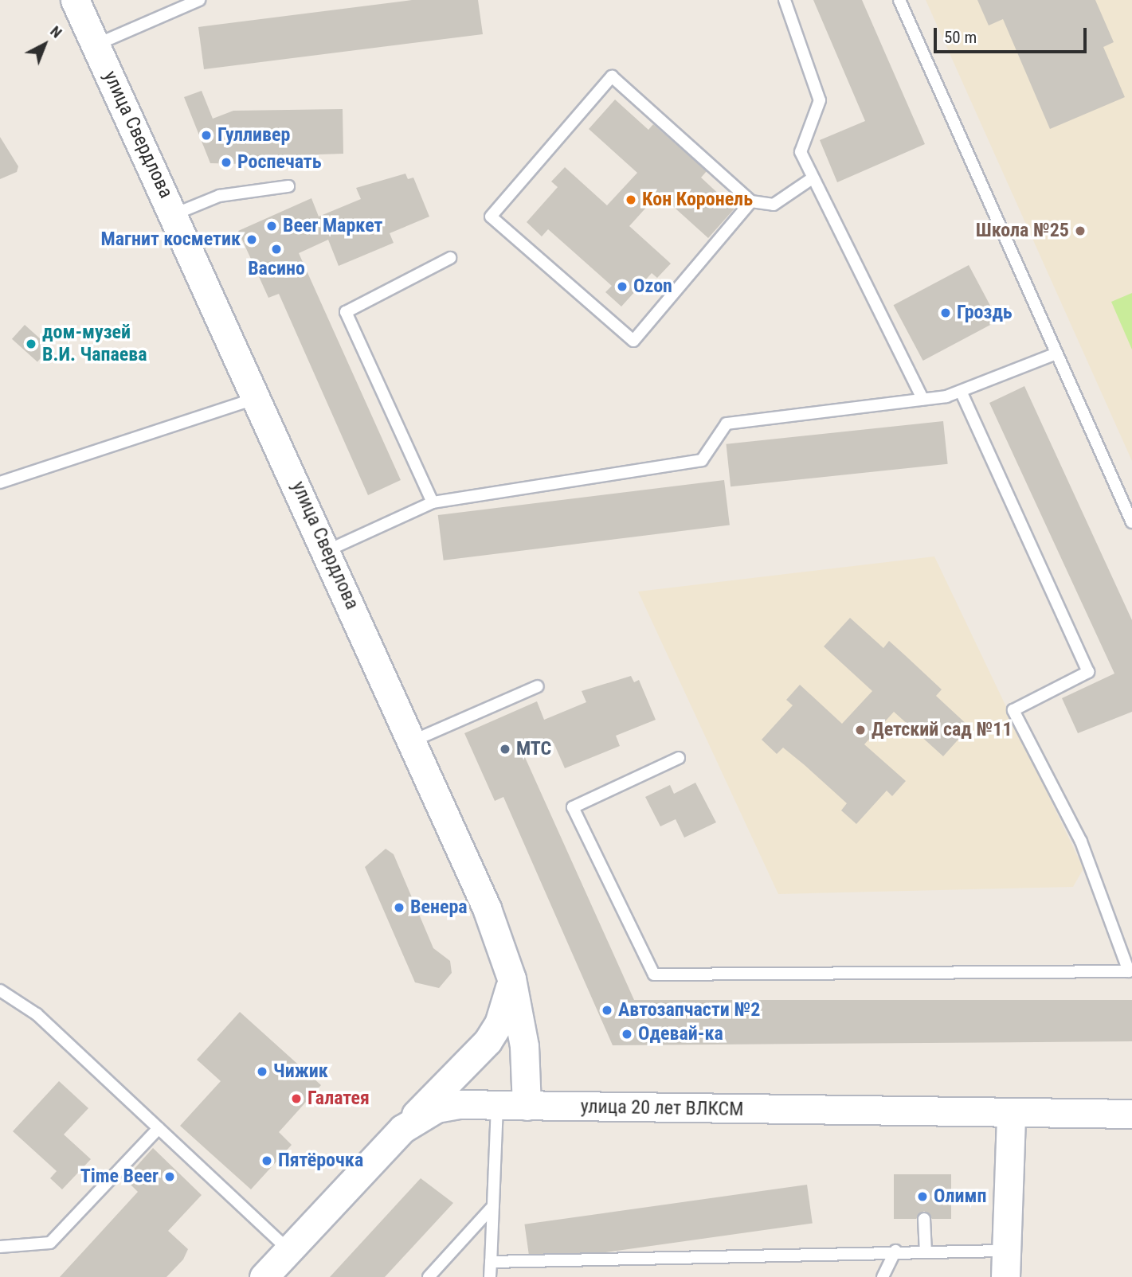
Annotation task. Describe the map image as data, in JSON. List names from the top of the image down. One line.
{"streets":{"street":["улица Свердлова","улица 20 лет ВЛКСМ"]},"crossings":[["улица Свердлова","улица 20 лет ВЛКСМ"]],"places":["Гулливер","Роспечать","Кон Коронель","Beer Маркет","Школа №25","Магнит косметик","Васино","Ozon","Гроздь","дом-музей В.И. Чапаева","Детский сад №11","МТС","Венера","Автозапчасти №2","Одевай-ка","Чижик","Галатея","Пятёрочка","Time Beer","Олимп"],"scale_bar":"50 m","north":"top right"}
